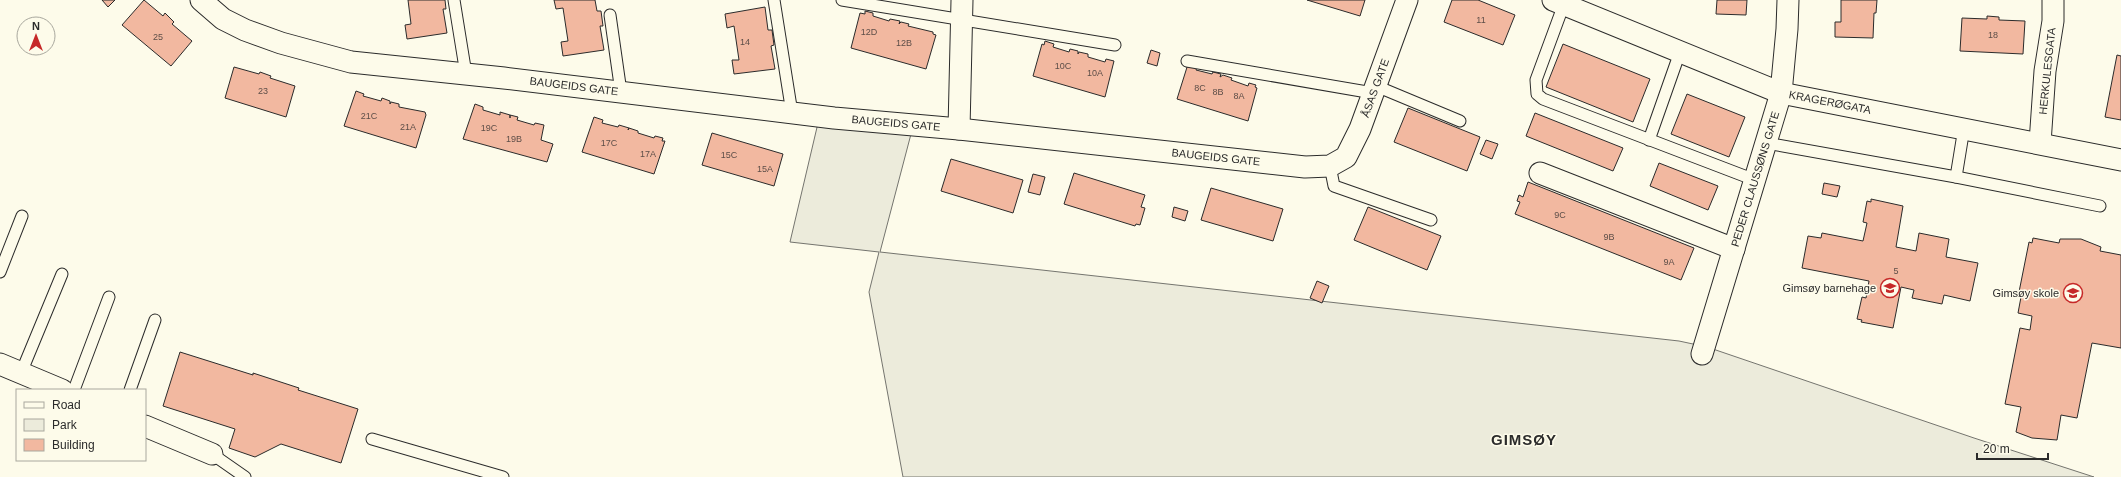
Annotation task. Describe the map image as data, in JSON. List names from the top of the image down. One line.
{"streets":{"street":["HERKULESGATA","BAUGEIDS GATE","ÅSAS GATE","KRAGERØGATA","PEDER CLAUSSØNS GATE"]},"crossings":[["HERKULESGATA","KRAGERØGATA"],["BAUGEIDS GATE","ÅSAS GATE"],["KRAGERØGATA","PEDER CLAUSSØNS GATE"]],"districts":["GIMSØY"],"places":{"school or university":["Gimsøy barnehage","Gimsøy skole"]},"house_numbers":["11","12D","18","25","14","12B","10C","10A","8C","23","8B","8A","21C","21A","19C","19B","17C","17A","15C","15A","9C","9B","9A","5"],"legend":["Road","Park","Building"],"scale_bar":"20 m","north":"top"}
